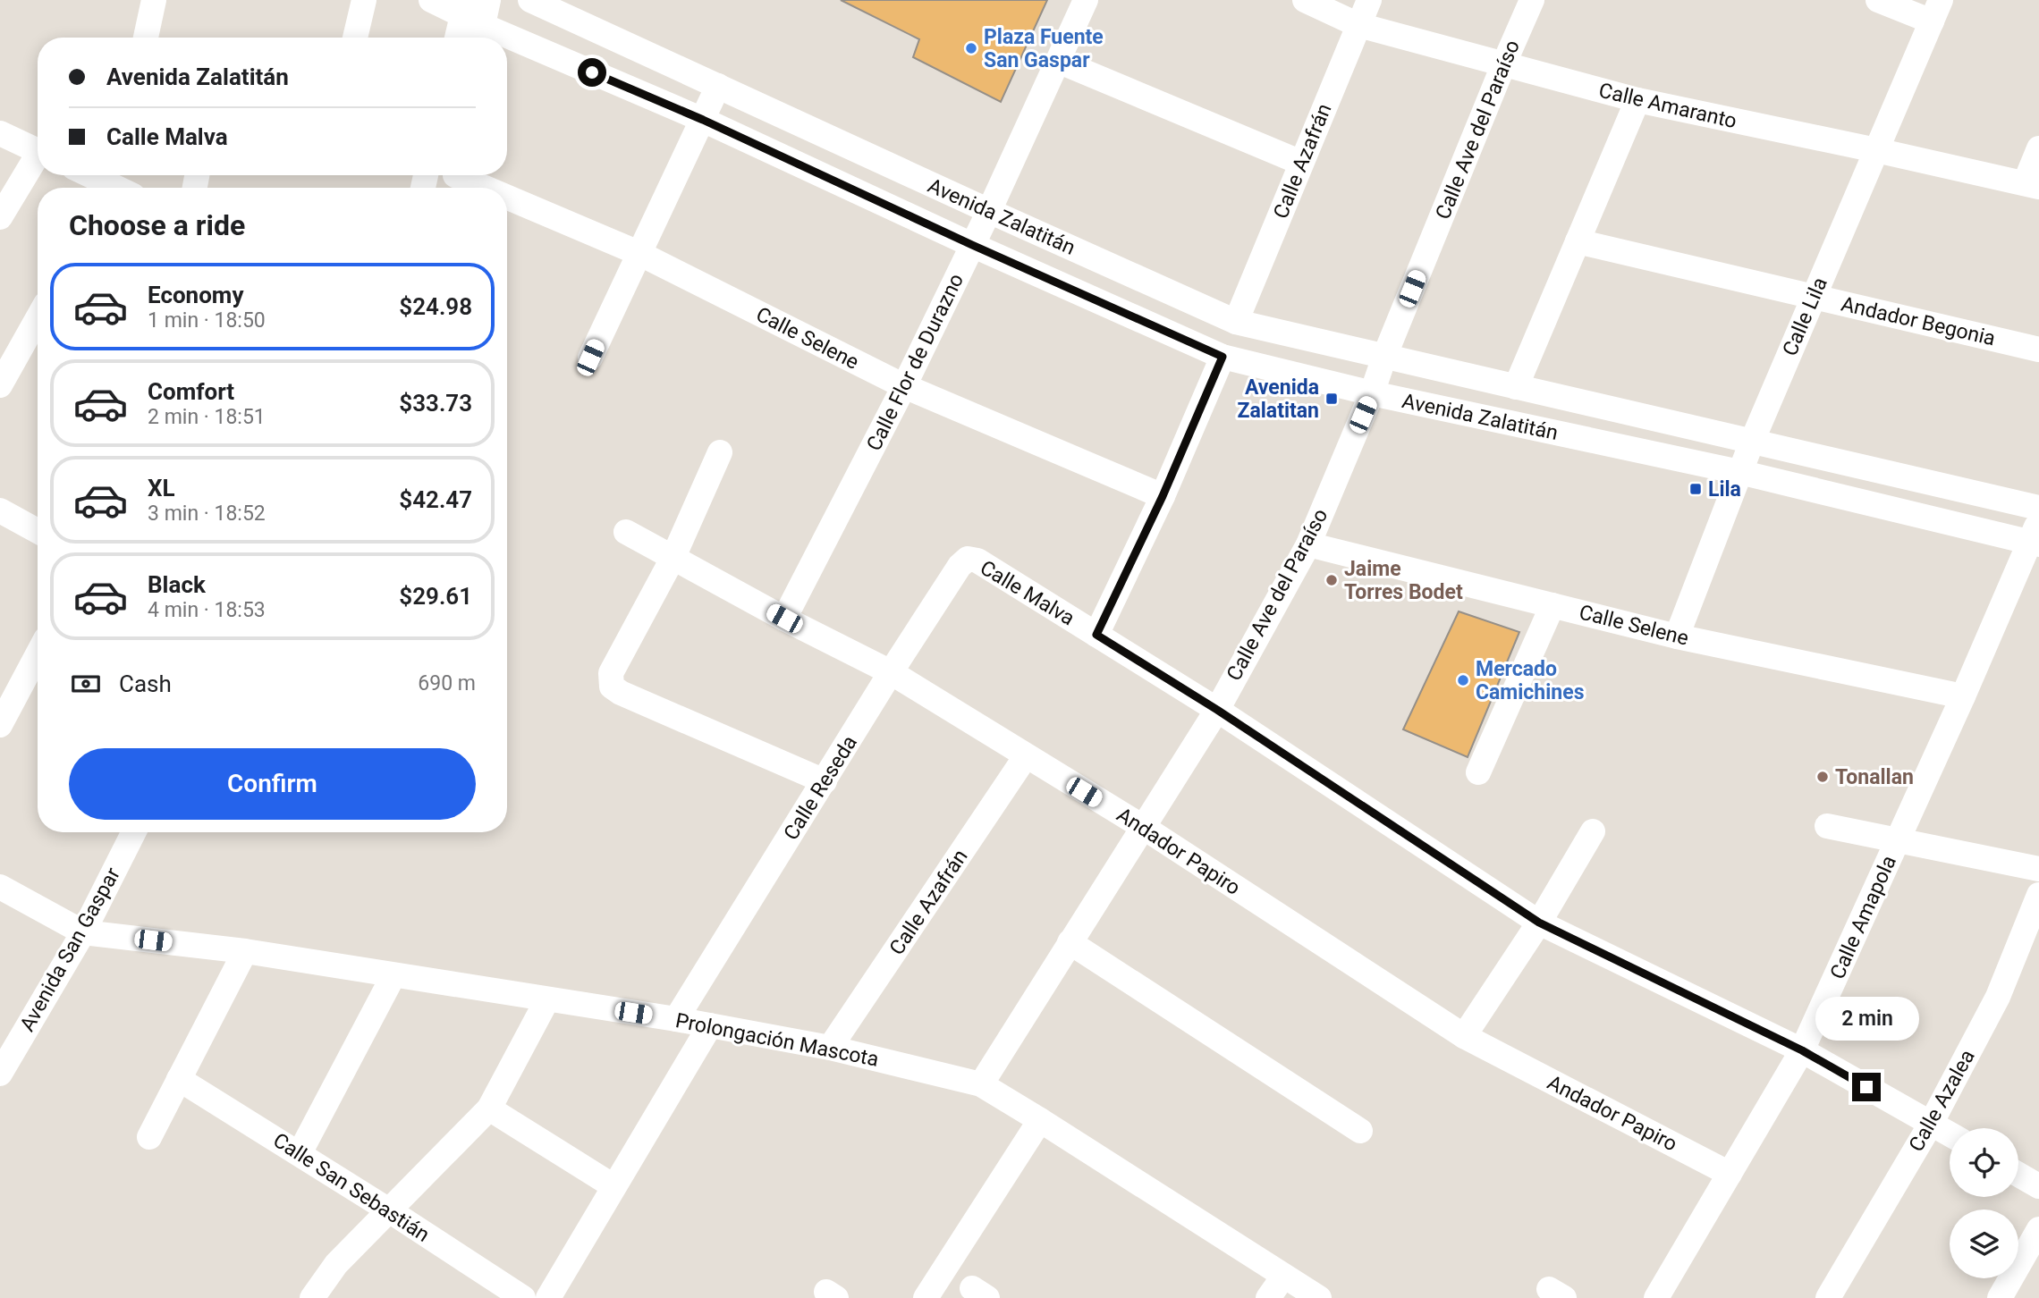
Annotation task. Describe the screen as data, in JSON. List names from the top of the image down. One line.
{"streets":{"street":["Calle Amaranto","Calle Ave del Paraíso","Calle Azafrán","Avenida Zalatitán","Calle Lila","Andador Begonia","Calle Selene","Calle Flor de Durazno","Calle Malva","Calle Reseda","Andador Papiro","Calle Amapola","Avenida San Gaspar","Prolongación Mascota","Calle Azalea","Calle San Sebastián"]},"crossings":[["Calle Amaranto","Calle Ave del Paraíso"],["Calle Amaranto","Calle Azafrán"],["Calle Amaranto","Calle Lila"],["Calle Ave del Paraíso","Avenida Zalatitán"],["Calle Ave del Paraíso","Calle Selene"],["Calle Ave del Paraíso","Calle Malva"],["Calle Ave del Paraíso","Andador Papiro"],["Calle Ave del Paraíso","Prolongación Mascota"],["Calle Azafrán","Avenida Zalatitán"],["Calle Azafrán","Andador Papiro"],["Calle Azafrán","Prolongación Mascota"],["Avenida Zalatitán","Calle Lila"],["Avenida Zalatitán","Calle Flor de Durazno"],["Avenida Zalatitán","Calle Amapola"],["Calle Lila","Andador Begonia"],["Calle Lila","Calle Selene"],["Calle Selene","Calle Flor de Durazno"],["Calle Selene","Calle Amapola"],["Calle Flor de Durazno","Andador Papiro"],["Calle Malva","Calle Reseda"],["Calle Malva","Calle Amapola"],["Calle Malva","Calle Azalea"],["Calle Reseda","Andador Papiro"],["Calle Reseda","Prolongación Mascota"],["Andador Papiro","Calle Amapola"],["Avenida San Gaspar","Prolongación Mascota"]],"places":{"other":["Plaza Fuente San Gaspar","Jaime Torres Bodet","Mercado Camichines","Tonallan"],"transit":["Avenida Zalatitan","Lila"]},"page":{"banner":["Avenida Zalatitán","Calle Malva"],"heading":"Choose a ride","list":[{"name":"Economy","note":"1 min · 18:50","value":"$24.98"},{"name":"Comfort","note":"2 min · 18:51","value":"$33.73"},{"name":"XL","note":"3 min · 18:52","value":"$42.47"},{"name":"Black","note":"4 min · 18:53","value":"$29.61"}],"pay":["Cash","690 m"],"buttons":"Confirm","bubble":"2 min"}}
